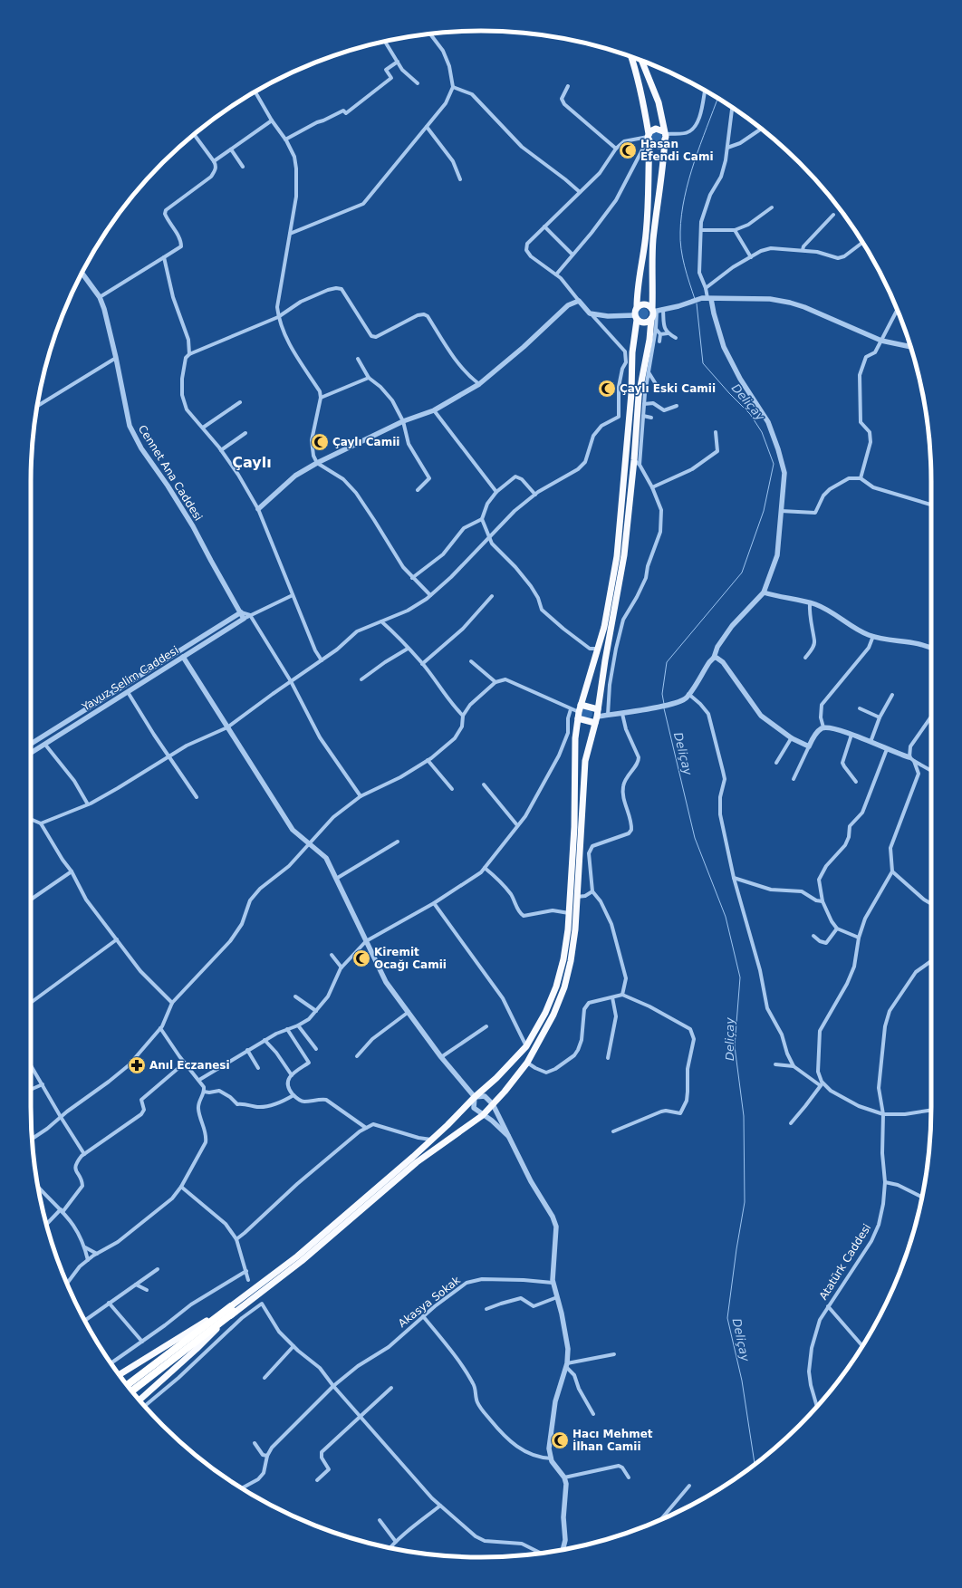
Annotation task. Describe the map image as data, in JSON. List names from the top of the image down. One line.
{"streets":{"street":["Cennet Ana Caddesi","Yavuz Selim Caddesi","Atatürk Caddesi","Akasya Sokak"]},"crossings":[["Cennet Ana Caddesi","Yavuz Selim Caddesi"]],"districts":["Çaylı"],"water":["Deliçay"],"places":{"mosque":["Hasan Efendi Cami","Çaylı Eski Camii","Çaylı Camii","Kiremit Ocağı Camii","Hacı Mehmet İlhan Camii"],"pharmacy":["Anıl Eczanesi"]}}
